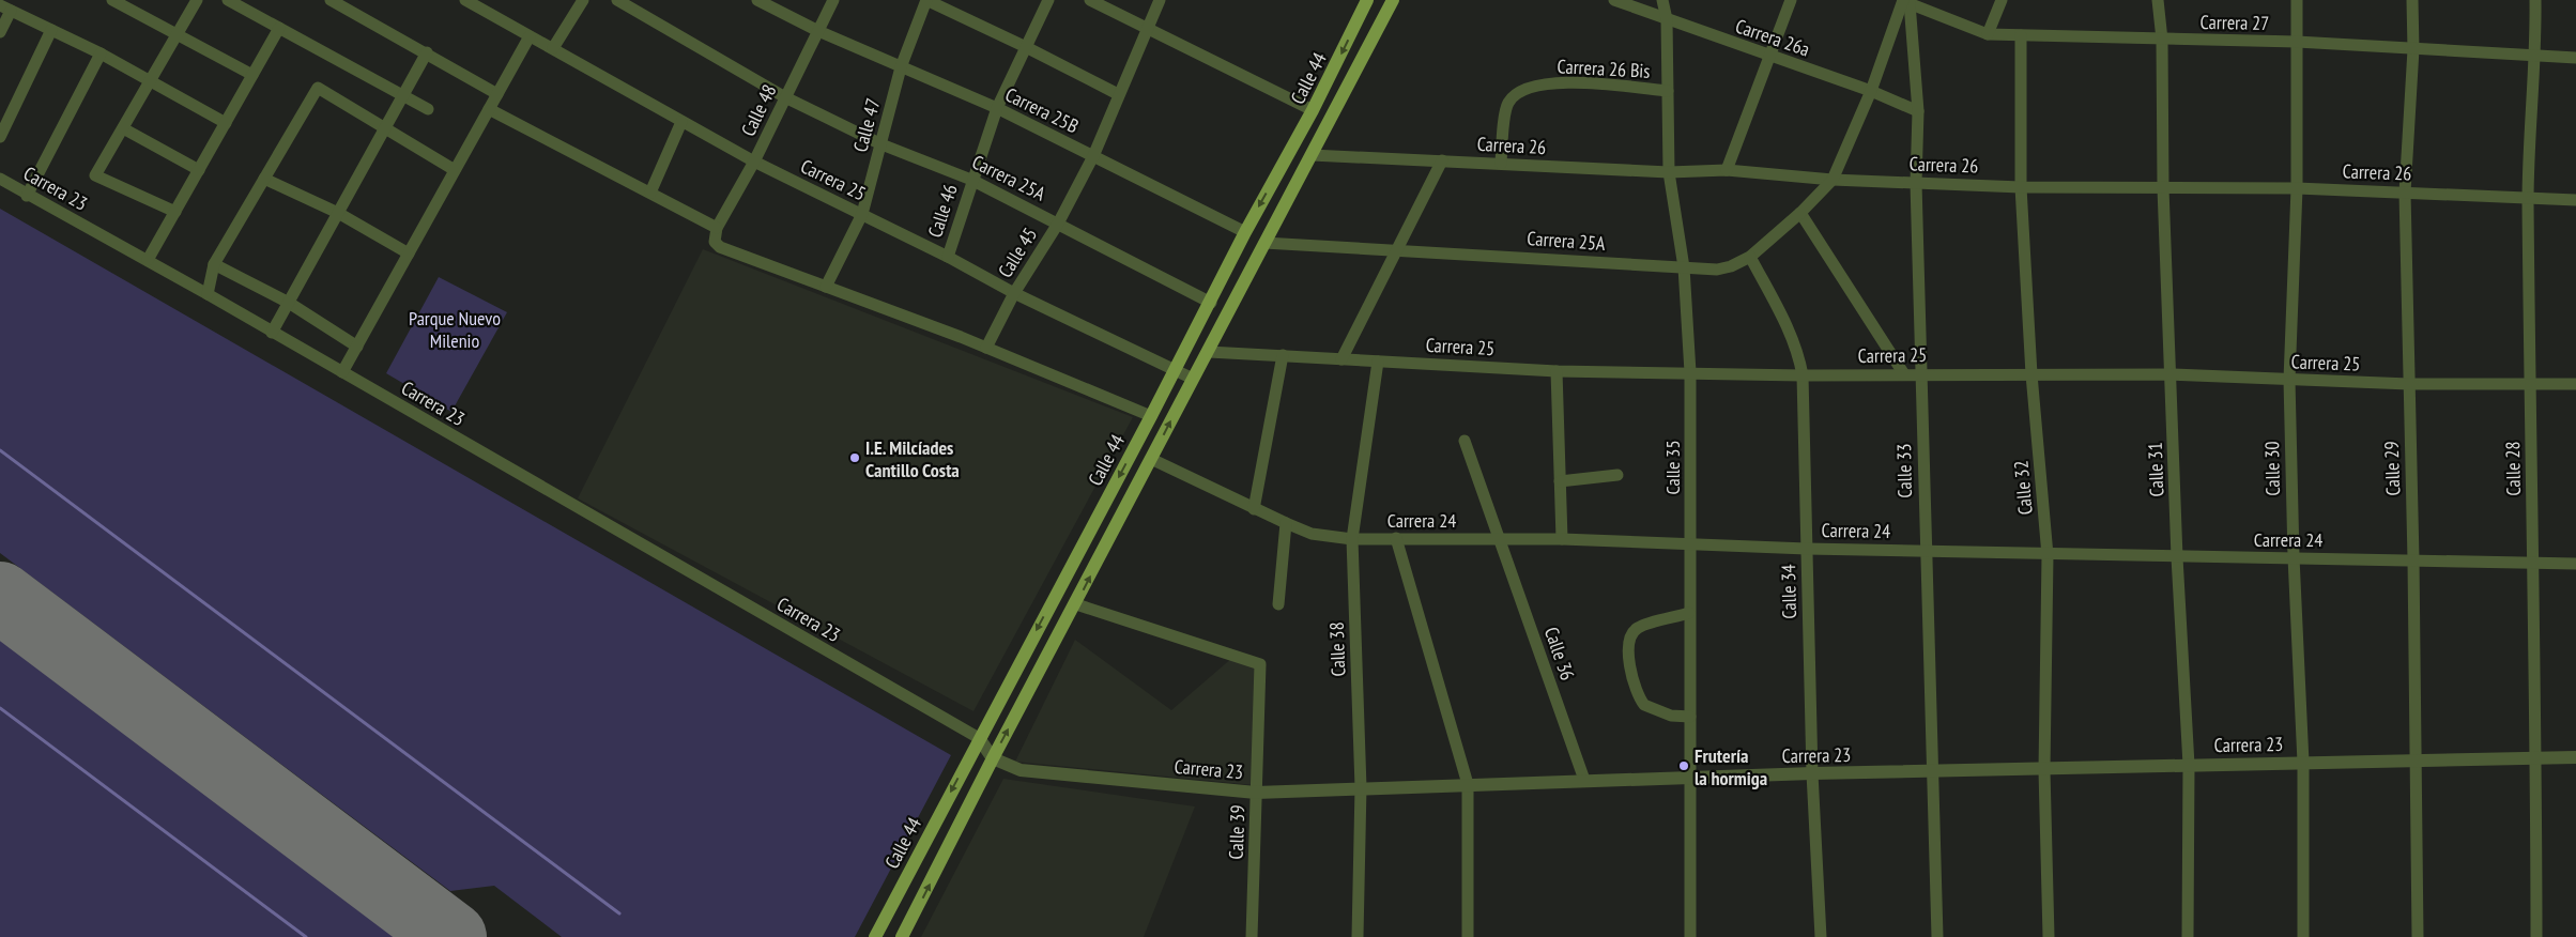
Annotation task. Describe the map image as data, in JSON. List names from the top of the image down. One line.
{"streets":{"main road":["Calle 44"],"street":["Carrera 27","Carrera 26a","Carrera 26 Bis","Calle 48","Carrera 25B","Calle 47","Carrera 26","Carrera 25A","Carrera 25","Carrera 23","Calle 46","Calle 45","Calle 35","Calle 30","Calle 29","Calle 28","Calle 31","Calle 33","Calle 32","Carrera 24","Calle 34","Calle 38","Calle 36","Calle 39"]},"crossings":[["Carrera 27","Calle 30"],["Carrera 27","Calle 29"],["Carrera 27","Calle 28"],["Carrera 27","Calle 31"],["Carrera 27","Calle 33"],["Carrera 27","Calle 32"],["Carrera 26a","Calle 35"],["Carrera 26a","Calle 33"],["Carrera 26 Bis","Carrera 26"],["Carrera 26 Bis","Calle 35"],["Calle 44","Carrera 25B"],["Calle 44","Carrera 26"],["Calle 44","Carrera 25A"],["Calle 44","Carrera 25"],["Calle 44","Carrera 23"],["Calle 44","Carrera 24"],["Calle 44","Calle 39"],["Calle 48","Carrera 25B"],["Calle 48","Carrera 25A"],["Calle 48","Carrera 25"],["Carrera 25B","Calle 47"],["Carrera 25B","Calle 46"],["Carrera 25B","Calle 45"],["Calle 47","Carrera 25A"],["Calle 47","Carrera 25"],["Carrera 26","Carrera 25A"],["Carrera 26","Calle 35"],["Carrera 26","Calle 30"],["Carrera 26","Calle 29"],["Carrera 26","Calle 28"],["Carrera 26","Calle 31"],["Carrera 26","Calle 33"],["Carrera 26","Calle 32"],["Carrera 25A","Calle 46"],["Carrera 25A","Calle 45"],["Carrera 25A","Calle 35"],["Carrera 25A","Calle 34"],["Carrera 25","Calle 46"],["Carrera 25","Calle 45"],["Carrera 25","Calle 35"],["Carrera 25","Calle 30"],["Carrera 25","Calle 29"],["Carrera 25","Calle 28"],["Carrera 25","Calle 31"],["Carrera 25","Calle 33"],["Carrera 25","Calle 32"],["Carrera 25","Calle 34"],["Carrera 25","Calle 38"],["Carrera 23","Calle 35"],["Carrera 23","Calle 30"],["Carrera 23","Calle 29"],["Carrera 23","Calle 28"],["Carrera 23","Calle 31"],["Carrera 23","Calle 33"],["Carrera 23","Calle 32"],["Carrera 23","Calle 34"],["Carrera 23","Calle 38"],["Carrera 23","Calle 36"],["Carrera 23","Calle 39"],["Calle 35","Carrera 24"],["Calle 30","Carrera 24"],["Calle 29","Carrera 24"],["Calle 28","Carrera 24"],["Calle 31","Carrera 24"],["Calle 33","Carrera 24"],["Calle 32","Carrera 24"],["Carrera 24","Calle 34"],["Carrera 24","Calle 38"],["Carrera 24","Calle 36"]],"parks":["Parque Nuevo Milenio"],"places":["I.E. Milcíades Cantillo Costa","Frutería la hormiga"]}
